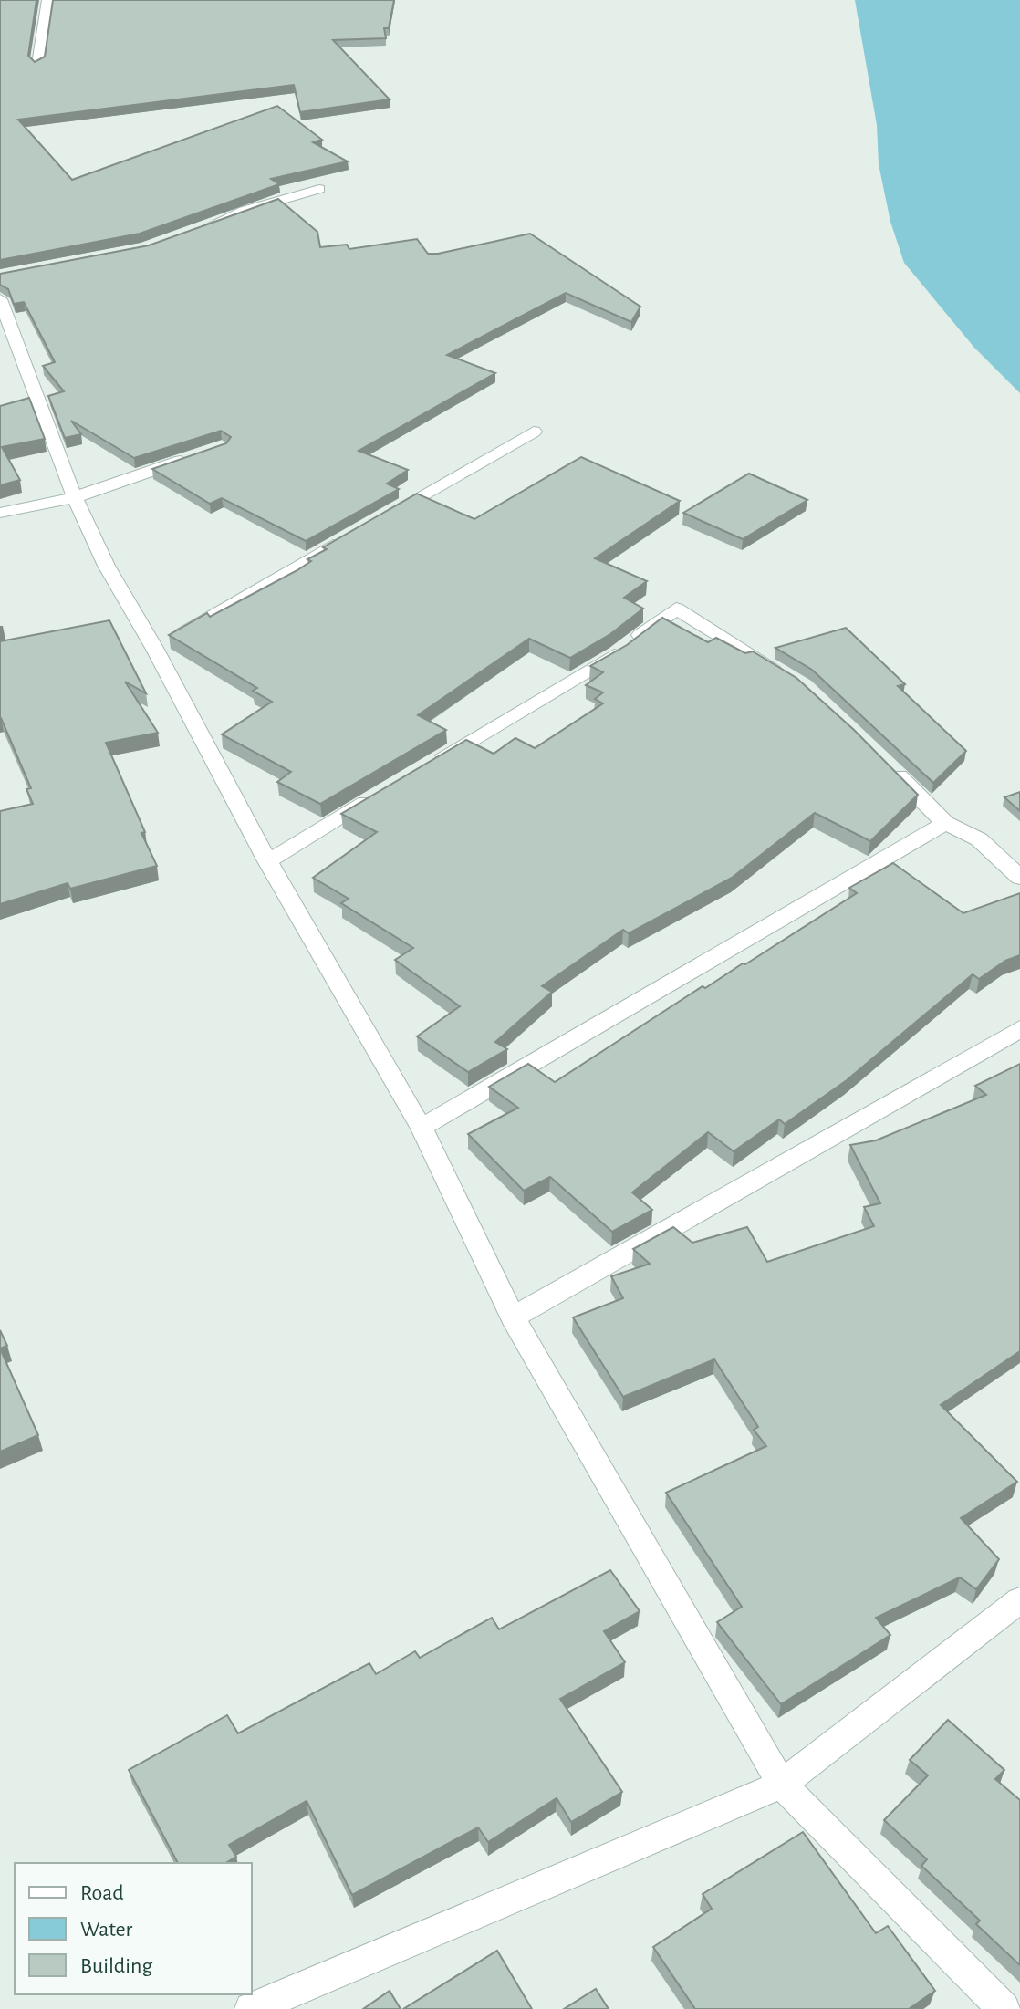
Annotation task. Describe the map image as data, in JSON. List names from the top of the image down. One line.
{"legend":["Road","Water","Building"]}
